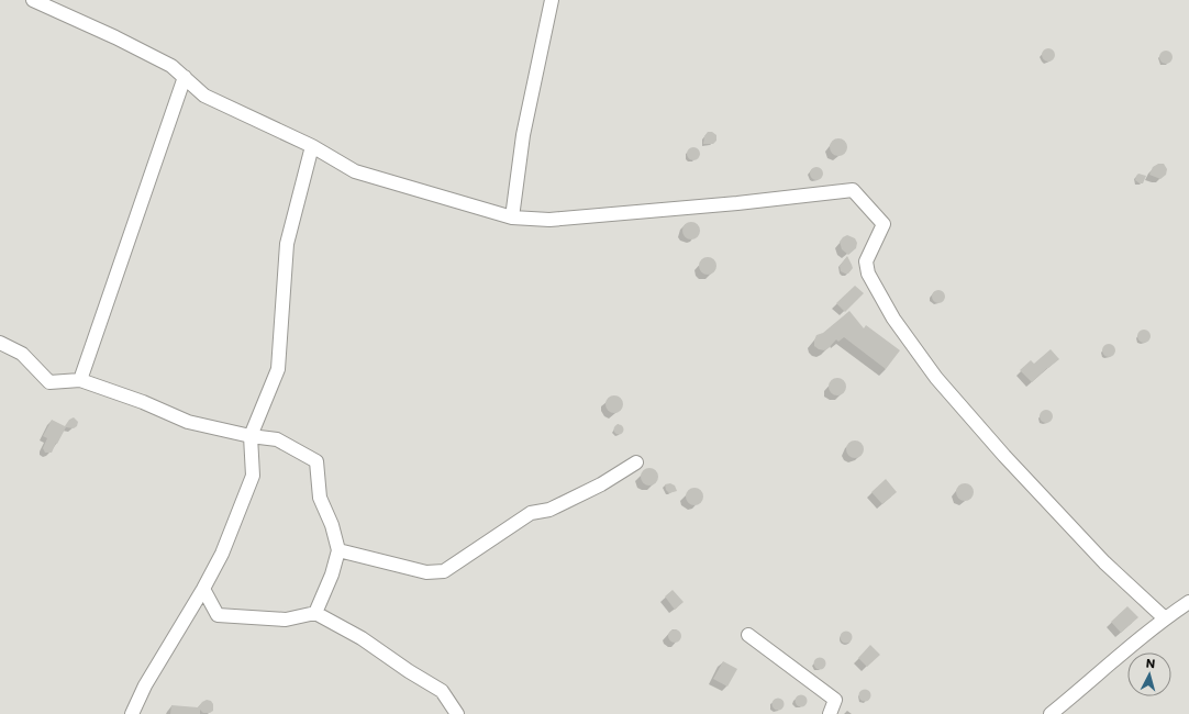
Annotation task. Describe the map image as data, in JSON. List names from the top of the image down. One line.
{"north":"top"}
